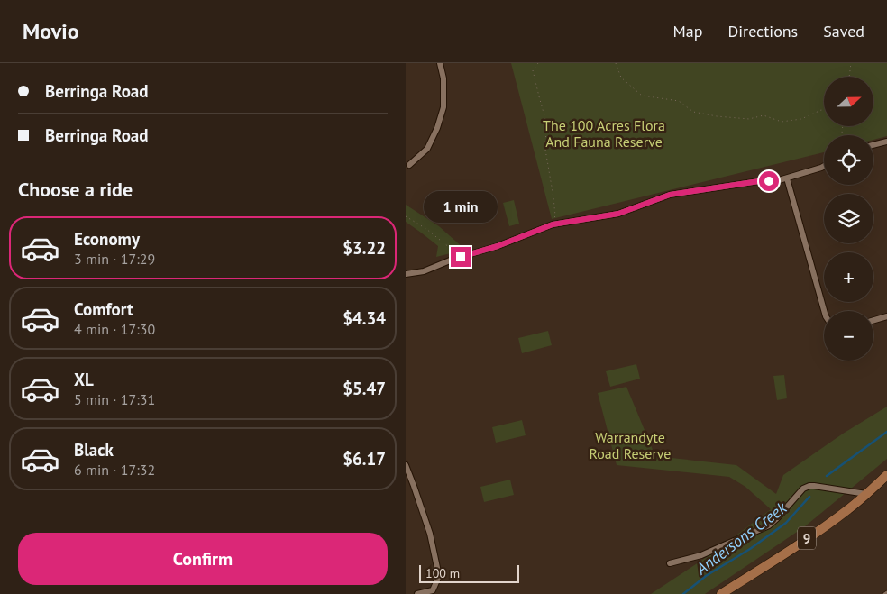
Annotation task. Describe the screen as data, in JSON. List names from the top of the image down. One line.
{"streets":{"main road":["9"]},"water":["Andersons Creek"],"parks":["The 100 Acres Flora And Fauna Reserve","Warrandyte Road Reserve"],"scale_bar":"100 m","north":"right","page":{"header":"Movio","nav":["Map","Directions","Saved"],"banner":["Berringa Road","Berringa Road"],"map_buttons":["+","−"],"heading":"Choose a ride","bubble":"1 min","list":[{"name":"Economy","note":"3 min · 17:29","value":"$3.22"},{"name":"Comfort","note":"4 min · 17:30","value":"$4.34"},{"name":"XL","note":"5 min · 17:31","value":"$5.47"},{"name":"Black","note":"6 min · 17:32","value":"$6.17"}],"buttons":"Confirm","scale":"100 m"}}
